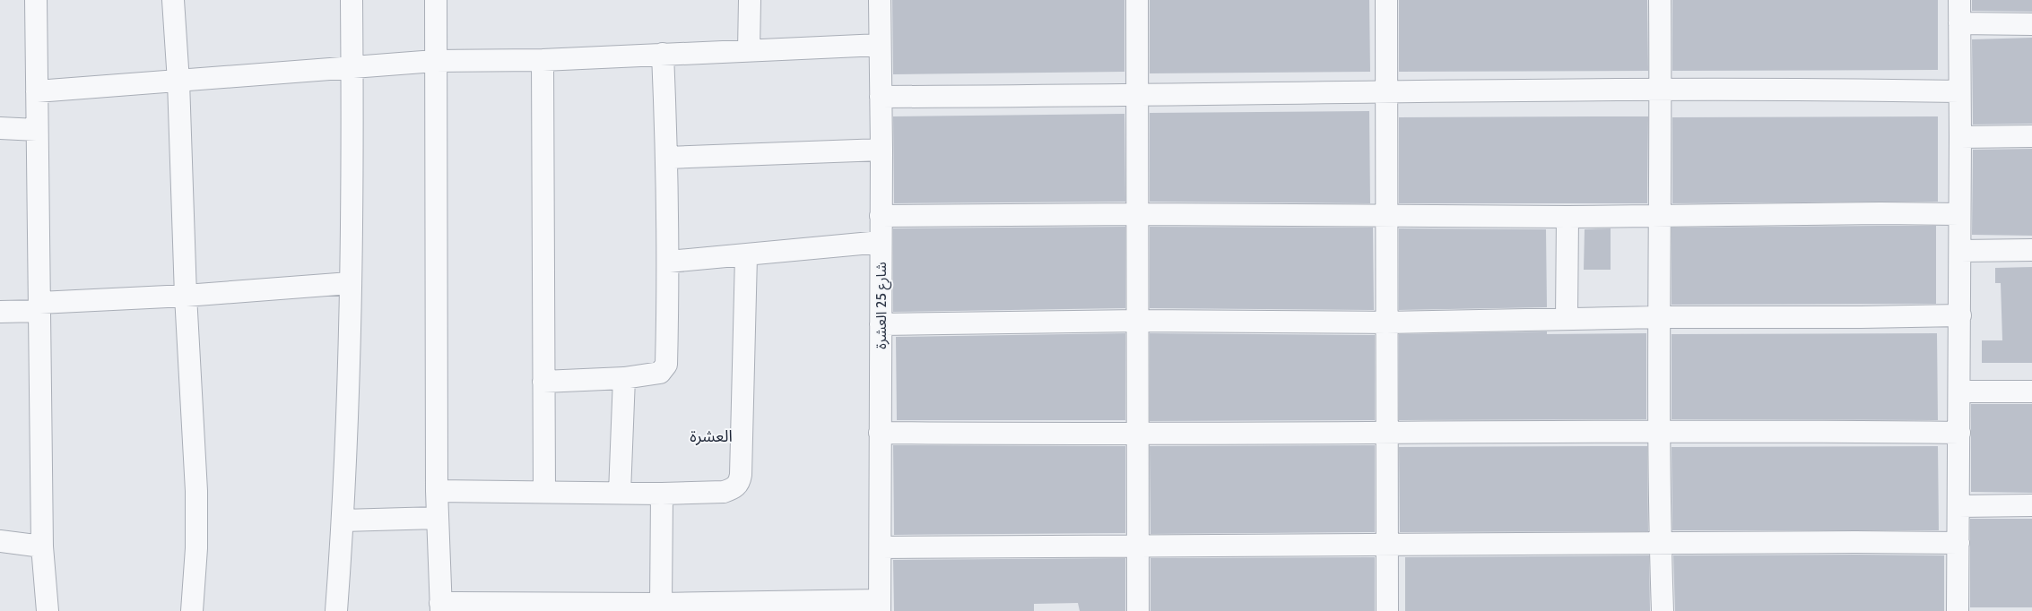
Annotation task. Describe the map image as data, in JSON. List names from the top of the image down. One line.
{"streets":{"street":["شارع 25 العشرة"]},"districts":["العشرة"]}
